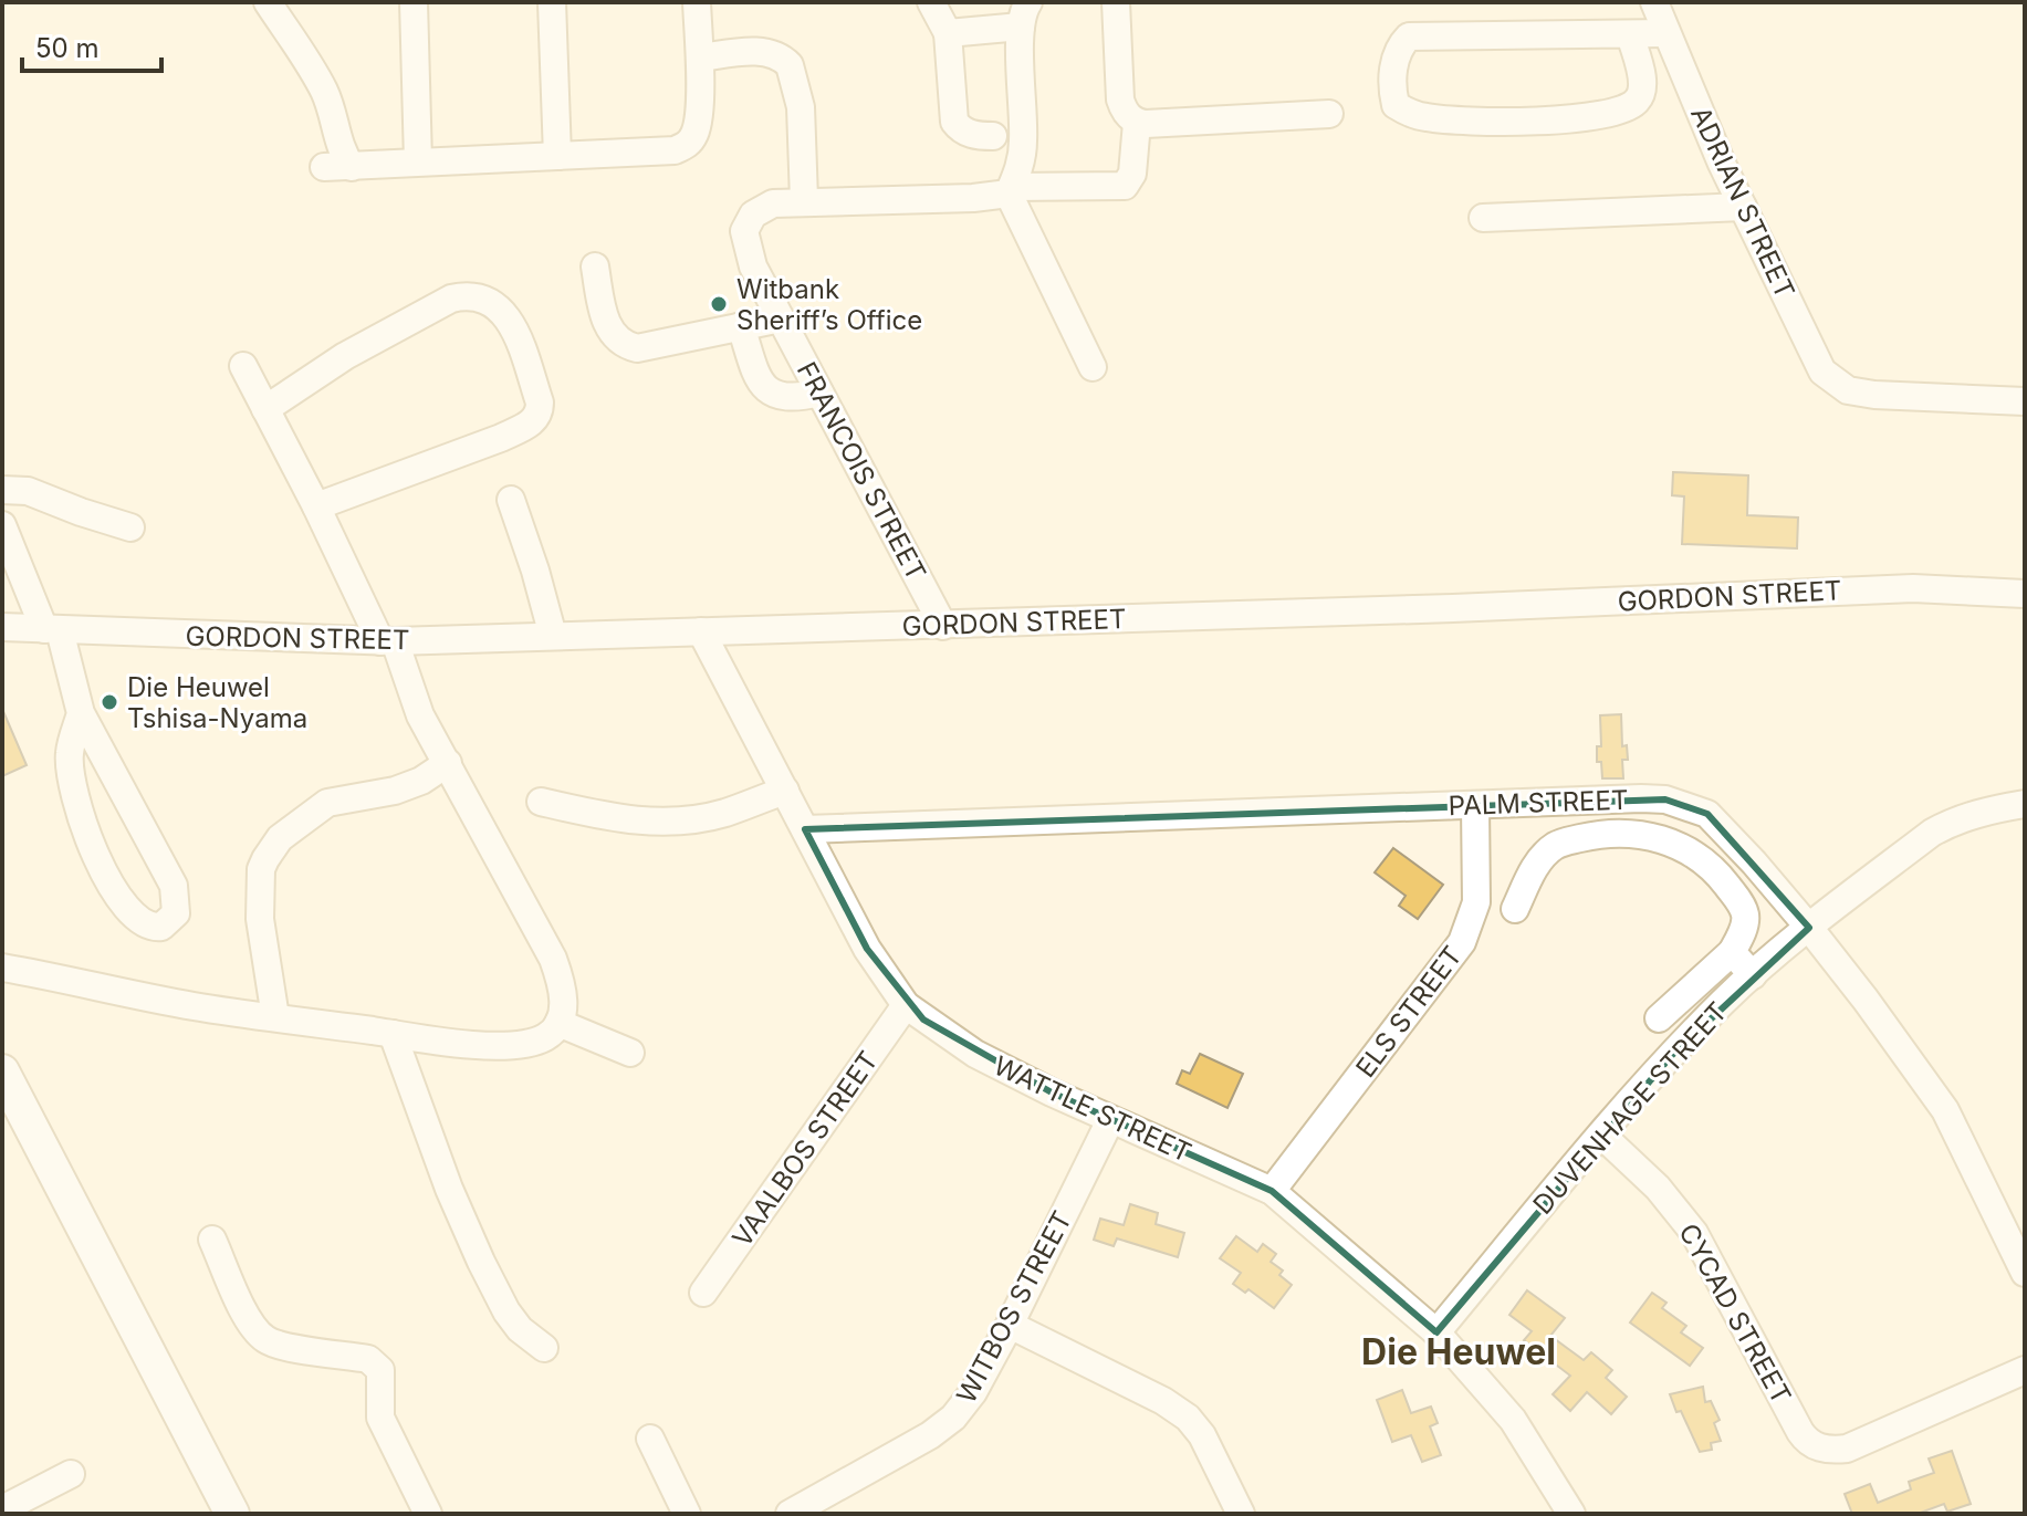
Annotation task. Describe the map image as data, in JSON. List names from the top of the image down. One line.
{"streets":{"street":["ADRIAN STREET","FRANCOIS STREET","GORDON STREET","PALM STREET","ELS STREET","DUVENHAGE STREET","WATTLE STREET","VAALBOS STREET","WITBOS STREET","CYCAD STREET"]},"crossings":[["FRANCOIS STREET","GORDON STREET"],["GORDON STREET","WATTLE STREET"],["PALM STREET","ELS STREET"],["PALM STREET","DUVENHAGE STREET"],["PALM STREET","WATTLE STREET"],["ELS STREET","WATTLE STREET"],["DUVENHAGE STREET","WATTLE STREET"],["DUVENHAGE STREET","CYCAD STREET"],["WATTLE STREET","VAALBOS STREET"],["WATTLE STREET","WITBOS STREET"]],"districts":["Die Heuwel"],"places":["Witbank Sheriff’s Office","Die Heuwel Tshisa-Nyama"],"scale_bar":"50 m"}
